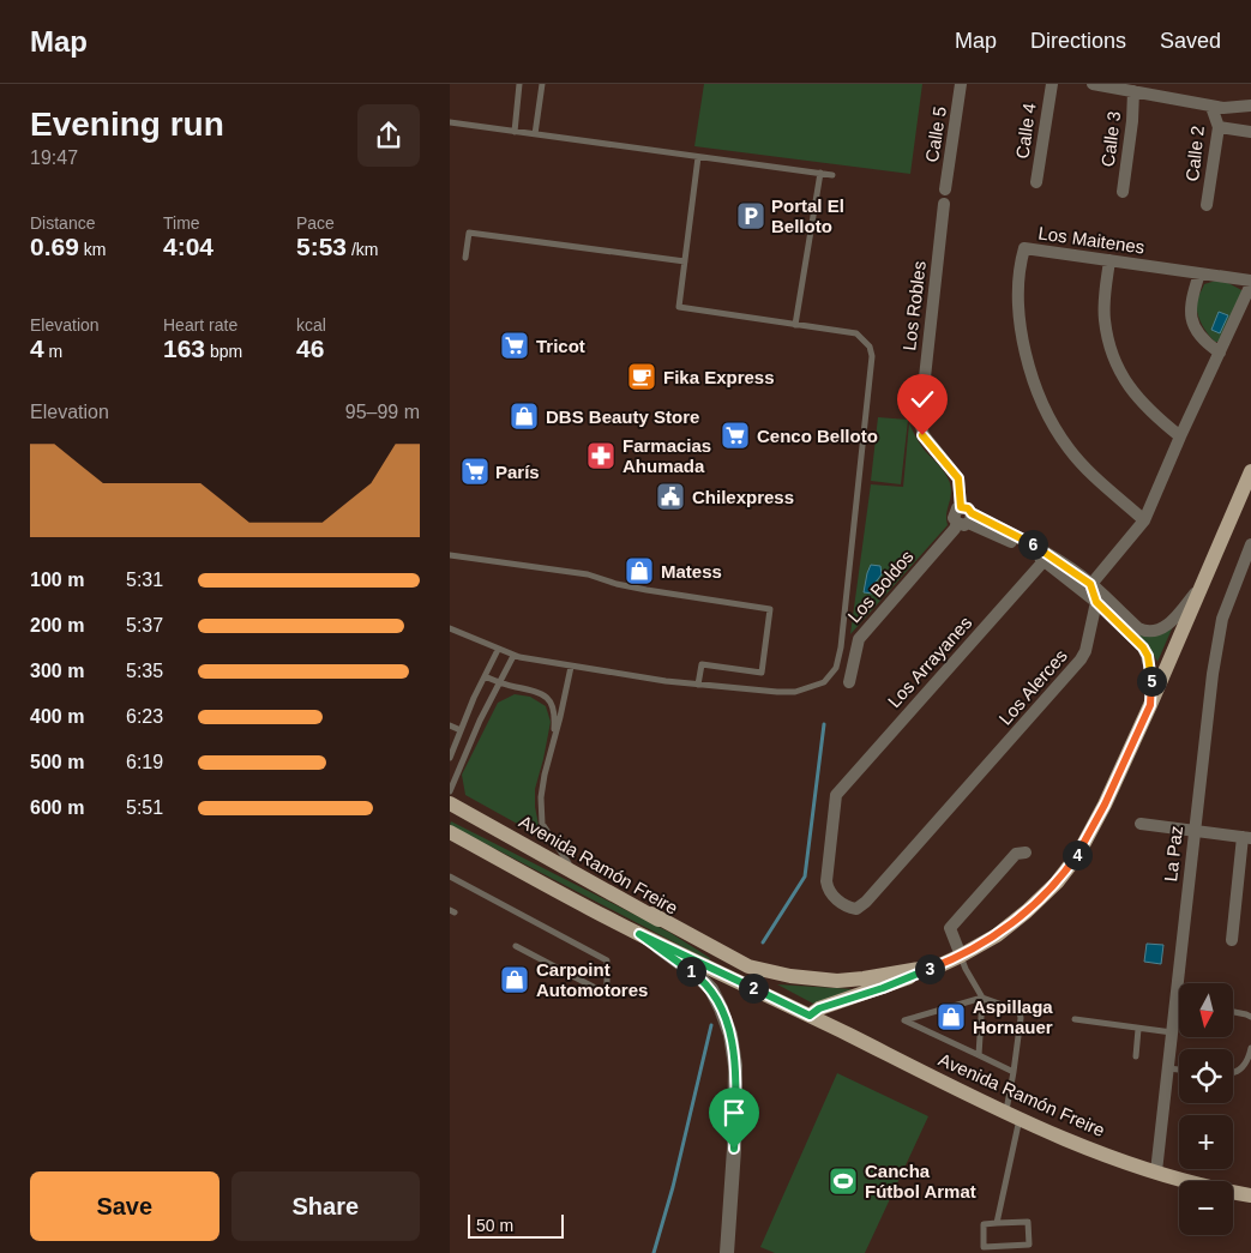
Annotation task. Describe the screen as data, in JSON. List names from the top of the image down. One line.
{"streets":{"main road":["Avenida Ramón Freire"],"street":["Calle 4","Calle 5","Calle 3","Calle 2","Los Maitenes","Los Robles","Los Boldos","Los Arrayanes","Los Alerces","La Paz"]},"crossings":[["Los Robles","Los Boldos"],["Los Robles","Los Arrayanes"],["Los Robles","Los Alerces"],["Los Arrayanes","Los Alerces"],["La Paz","Avenida Ramón Freire"]],"places":{"parking":["Portal El Belloto"],"supermarket":["Tricot","Cenco Belloto","París"],"cafe":["Fika Express"],"shop":["DBS Beauty Store","Matess","Carpoint Automotores","Aspillaga Hornauer"],"pharmacy":["Farmacias Ahumada"],"public building":["Chilexpress"],"sports":["Cancha Fútbol Armat"]},"scale_bar":"50 m","north":"bottom","page":{"header":"Map","nav":["Map","Directions","Saved"],"heading":["Evening run","19:47"],"stats":[["Distance","0.69 km"],["Time","4:04"],["Pace","5:53 /km"],["Elevation","4 m"],["Heart rate","163 bpm"],["kcal","46"]],"chart":["Elevation","95–99 m"],"pins":["6","5","4","3","1","2"],"list":[{"name":"100 m","note":"5:31"},{"name":"200 m","note":"5:37"},{"name":"300 m","note":"5:35"},{"name":"400 m","note":"6:23"},{"name":"500 m","note":"6:19"},{"name":"600 m","note":"5:51"}],"map_buttons":["+","−"],"buttons":["Save","Share"],"scale":"50 m"}}
